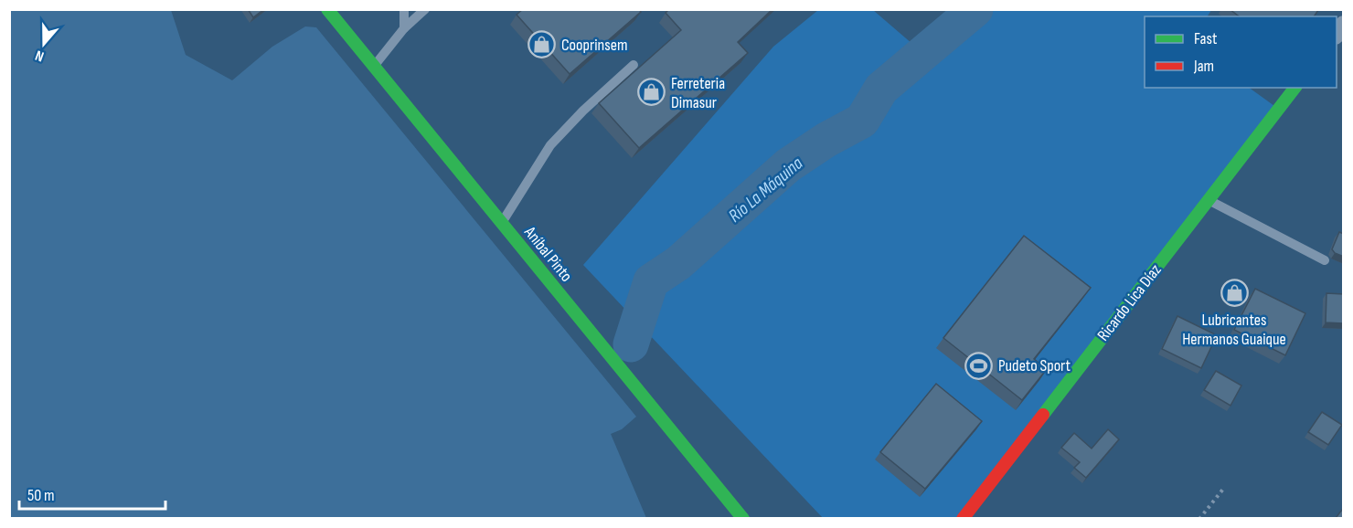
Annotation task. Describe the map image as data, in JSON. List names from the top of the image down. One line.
{"streets":{"main road":["Aníbal Pinto","Ricardo Lica Díaz"]},"water":["Río La Máquina"],"places":{"shop":["Cooprinsem","Ferreteria Dimasur","Lubricantes Hermanos Guaique"],"sports":["Pudeto Sport"]},"legend":["Fast","Jam"],"scale_bar":"50 m","north":"bottom"}
